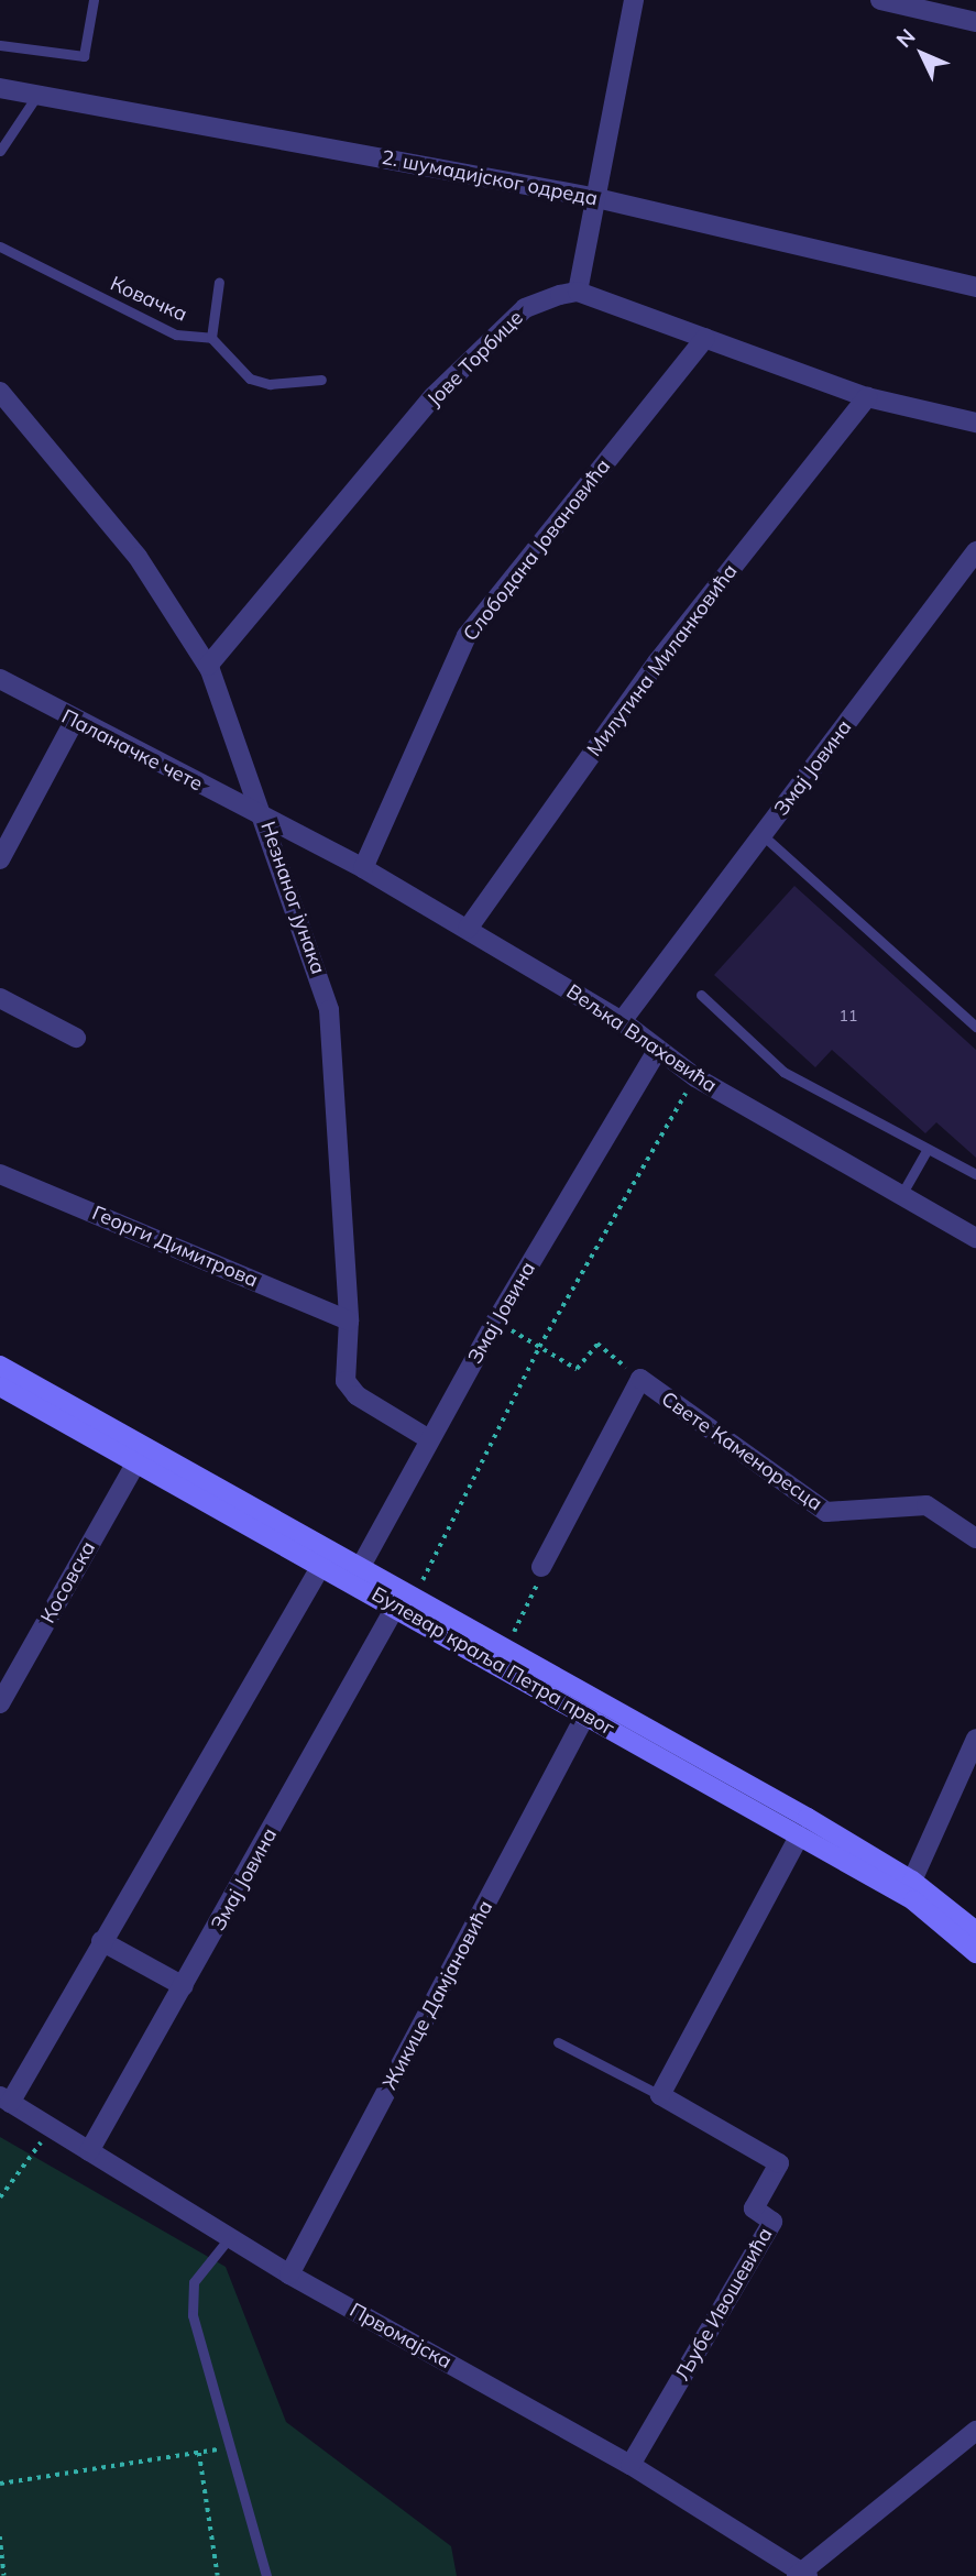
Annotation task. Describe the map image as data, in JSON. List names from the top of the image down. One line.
{"streets":{"main road":["Булевар краља Петра првог"],"street":["2. шумадијског одреда","Јове Торбице","Слободана Јовановића","Милутина Миланковића","Паланачке чете","Змај Јовина","Незнаног јунака","Вељка Влаховића","Георги Димитрова","Свете Каменоресца","Косовска","Жикице Дамјановића","Љубе Ивошевића","Првомајска"],"lane":["Ковачка"]},"crossings":[["Јове Торбице","Незнаног јунака"],["Слободана Јовановића","Вељка Влаховића"],["Милутина Миланковића","Вељка Влаховића"],["Паланачке чете","Незнаног јунака"],["Паланачке чете","Вељка Влаховића"],["Змај Јовина","Незнаног јунака"],["Змај Јовина","Вељка Влаховића"],["Змај Јовина","Булевар краља Петра првог"],["Змај Јовина","Првомајска"],["Незнаног јунака","Вељка Влаховића"],["Незнаног јунака","Георги Димитрова"],["Косовска","Булевар краља Петра првог"],["Булевар краља Петра првог","Жикице Дамјановића"],["Жикице Дамјановића","Првомајска"],["Љубе Ивошевића","Првомајска"]],"house_numbers":["11"],"north":"top left"}
